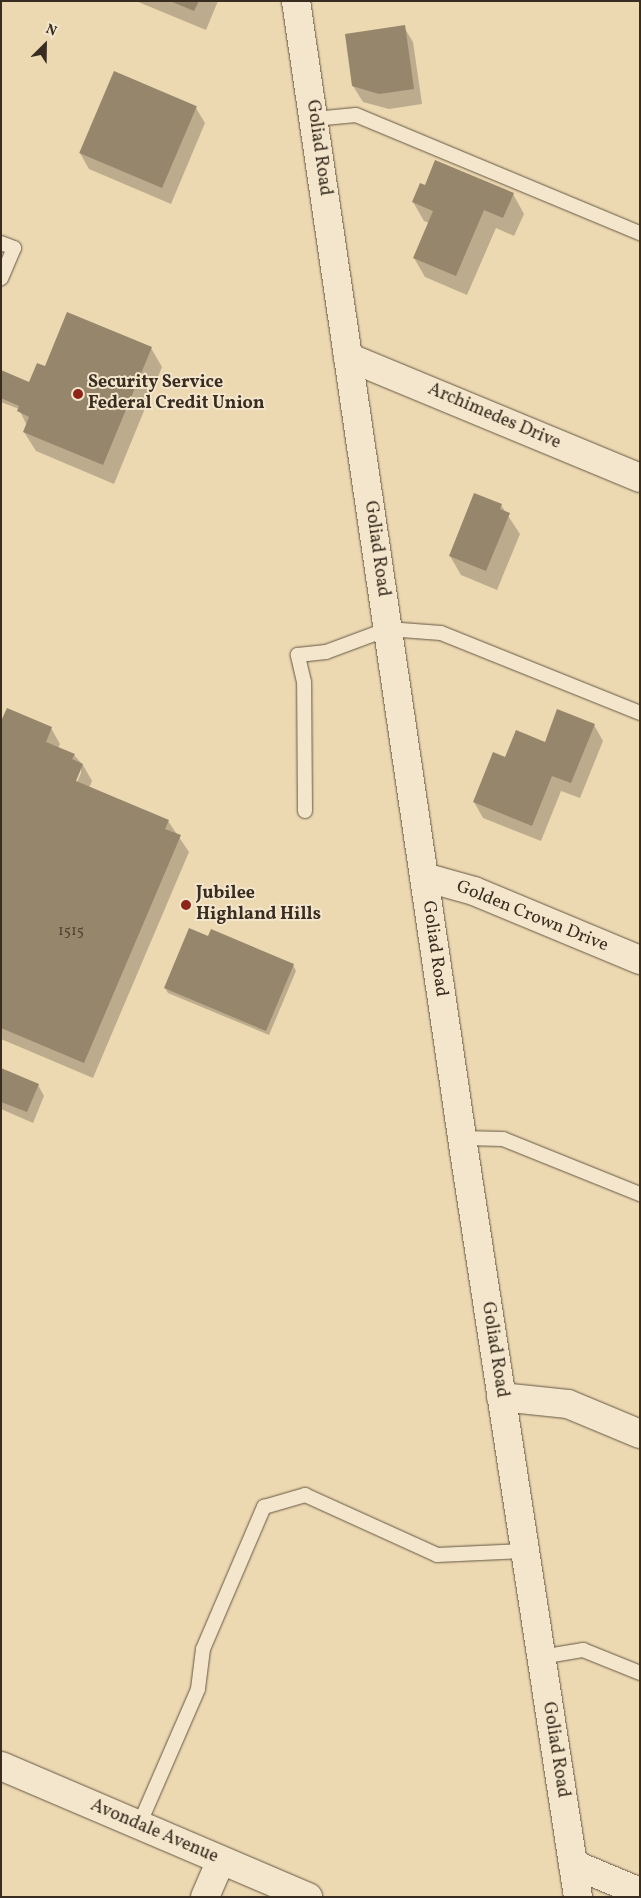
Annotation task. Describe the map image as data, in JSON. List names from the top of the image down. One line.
{"streets":{"main road":["Goliad Road","Archimedes Drive","Golden Crown Drive","Avondale Avenue"]},"crossings":[["Goliad Road","Archimedes Drive"],["Goliad Road","Golden Crown Drive"]],"places":["Security Service Federal Credit Union","Jubilee Highland Hills"],"house_numbers":["1515"],"north":"top right"}
